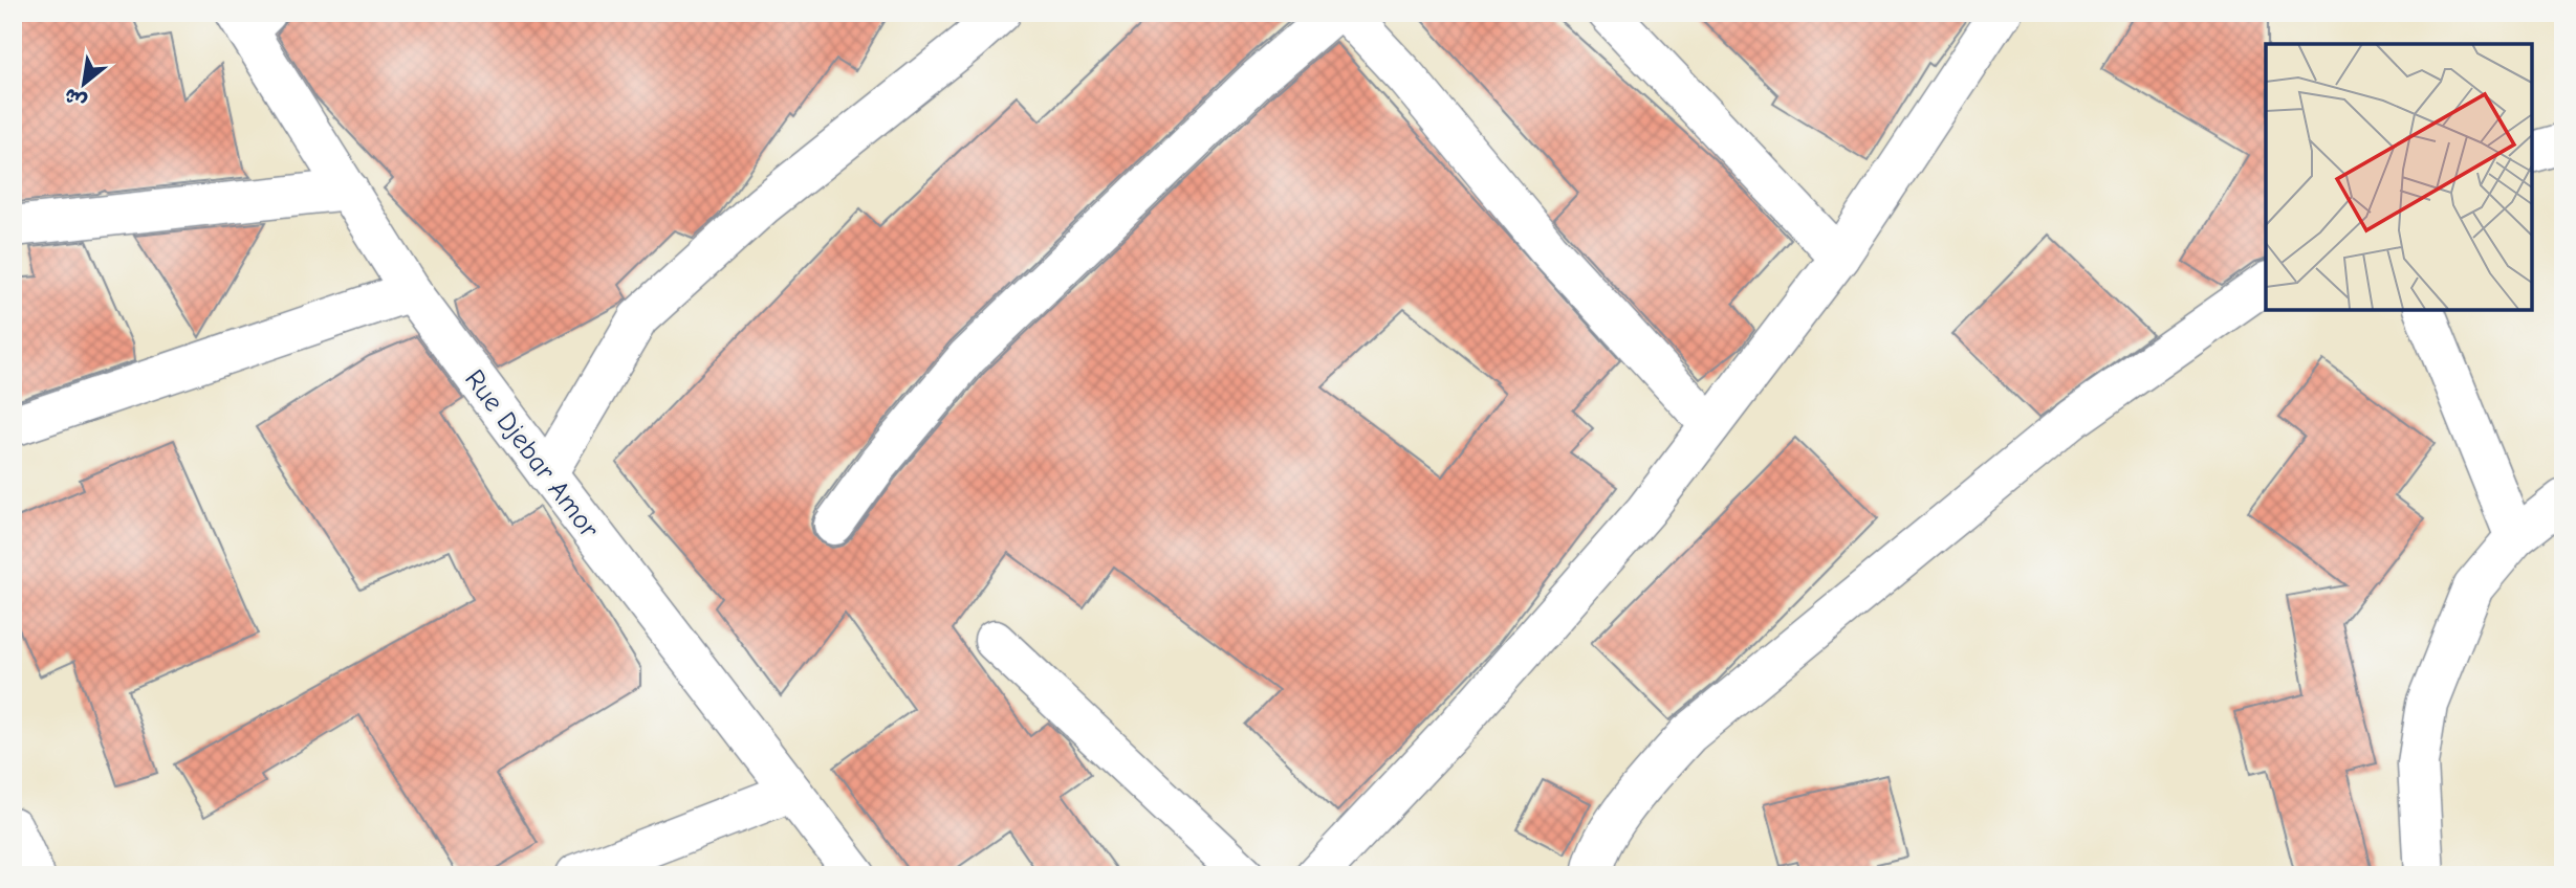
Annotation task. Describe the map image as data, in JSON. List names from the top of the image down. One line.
{"streets":{"street":["Rue Djebar Amor"]},"north":"bottom left"}
